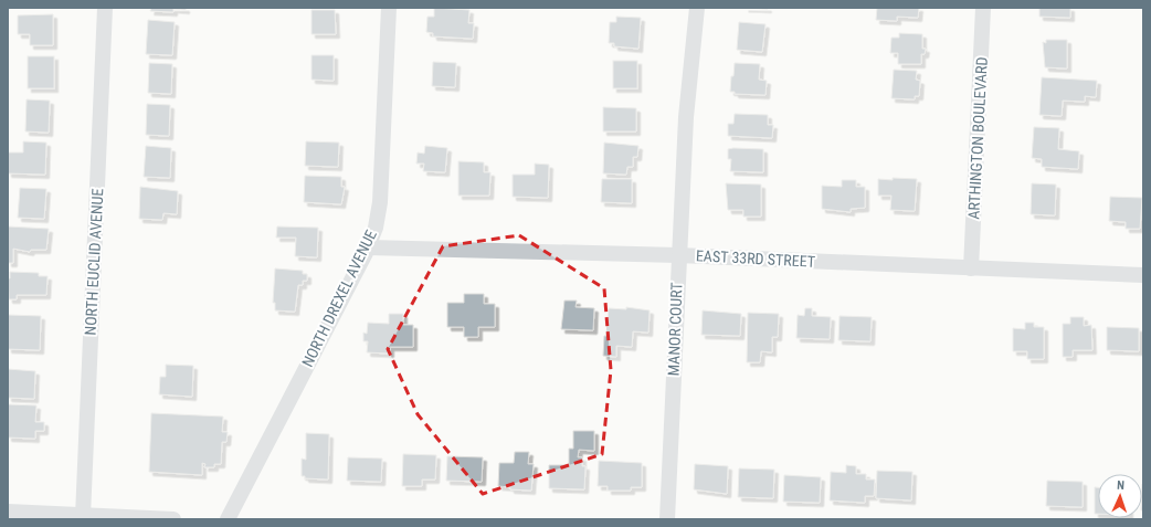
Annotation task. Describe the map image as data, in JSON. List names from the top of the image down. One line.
{"streets":{"street":["ARTHINGTON BOULEVARD","EAST 33RD STREET","NORTH EUCLID AVENUE","NORTH DREXEL AVENUE","MANOR COURT"]},"crossings":[["ARTHINGTON BOULEVARD","EAST 33RD STREET"],["EAST 33RD STREET","NORTH DREXEL AVENUE"],["EAST 33RD STREET","MANOR COURT"]],"north":"top"}
